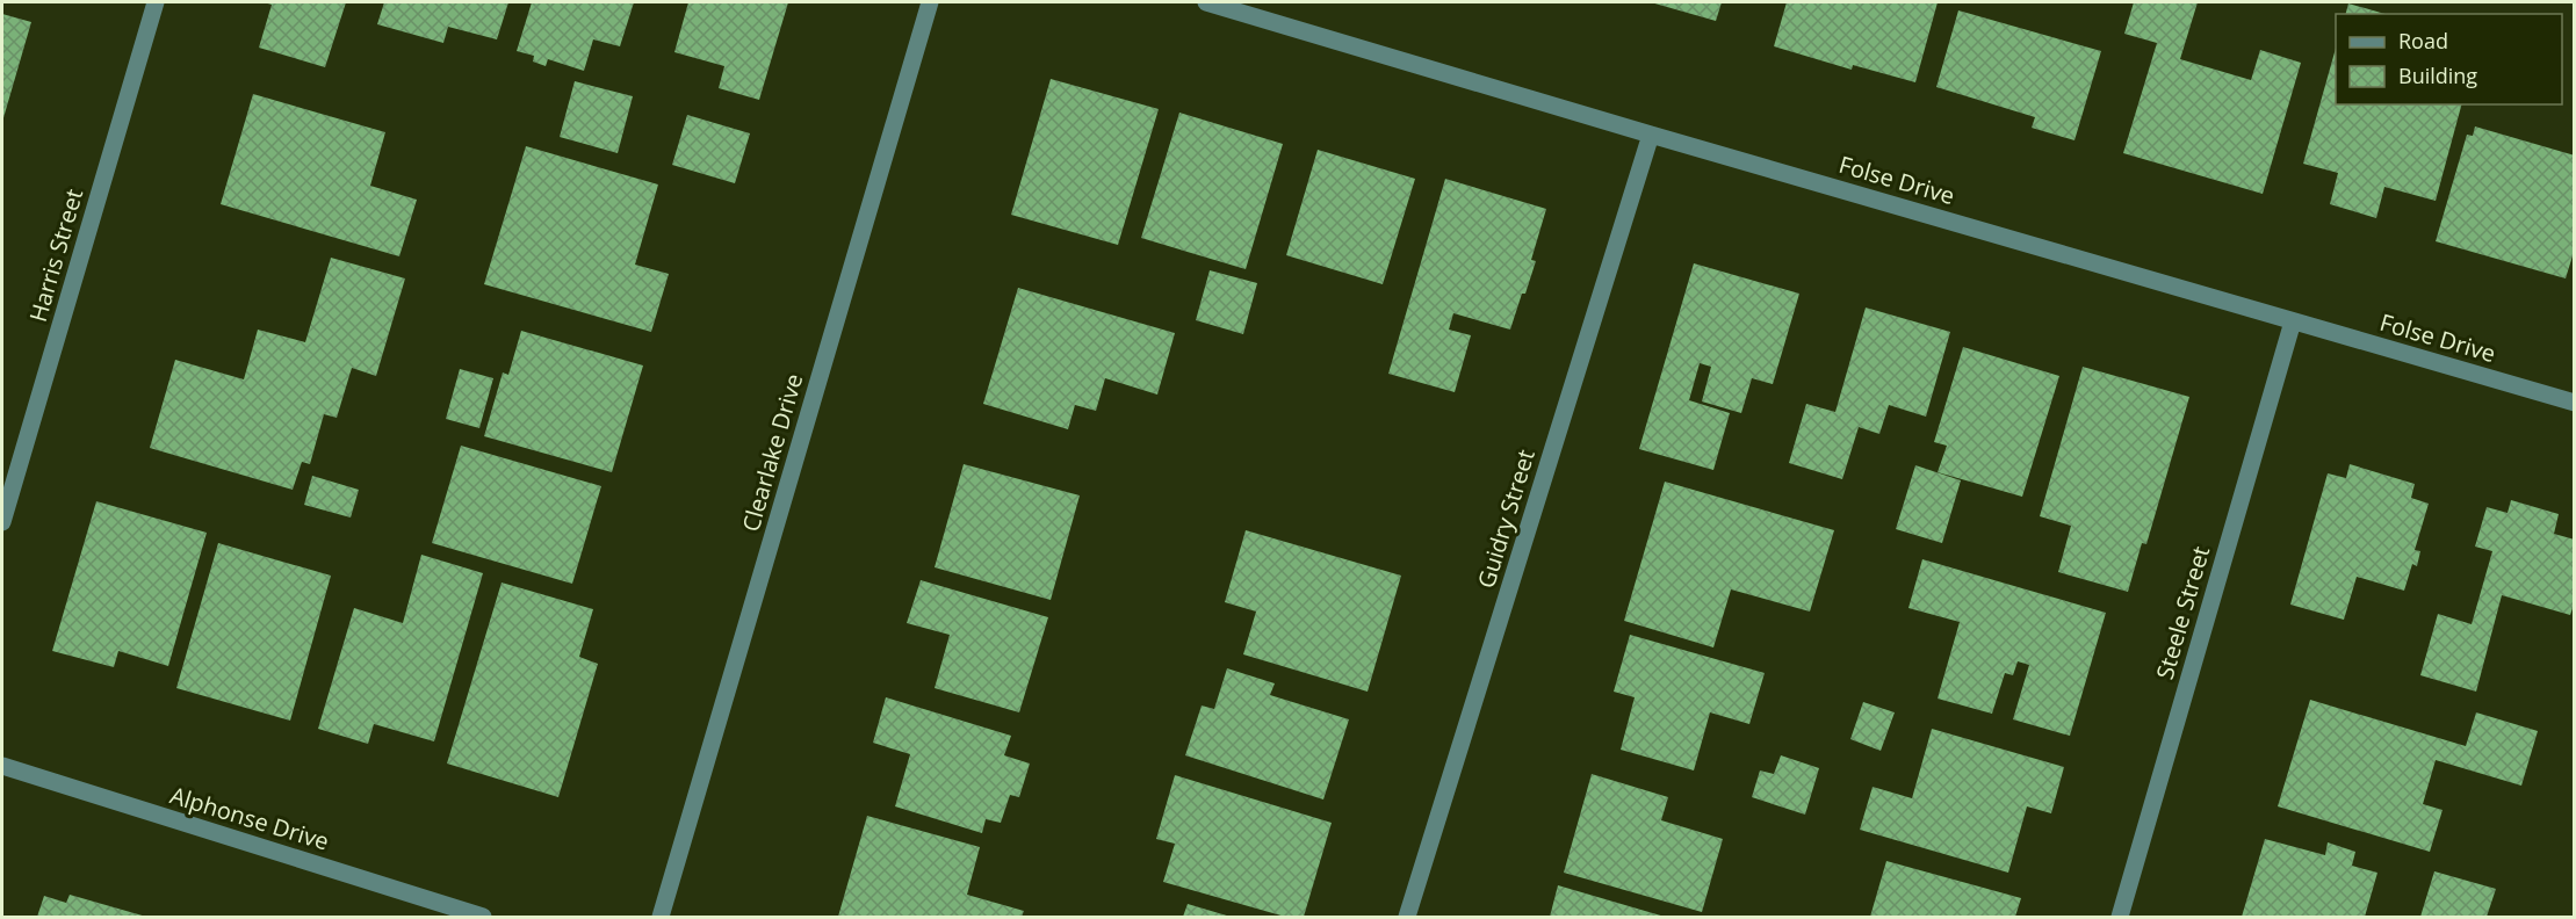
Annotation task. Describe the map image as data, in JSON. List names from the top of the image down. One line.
{"streets":{"street":["Folse Drive","Harris Street","Clearlake Drive","Guidry Street","Steele Street","Alphonse Drive"]},"crossings":[["Folse Drive","Guidry Street"],["Folse Drive","Steele Street"]],"legend":["Road","Building"]}
